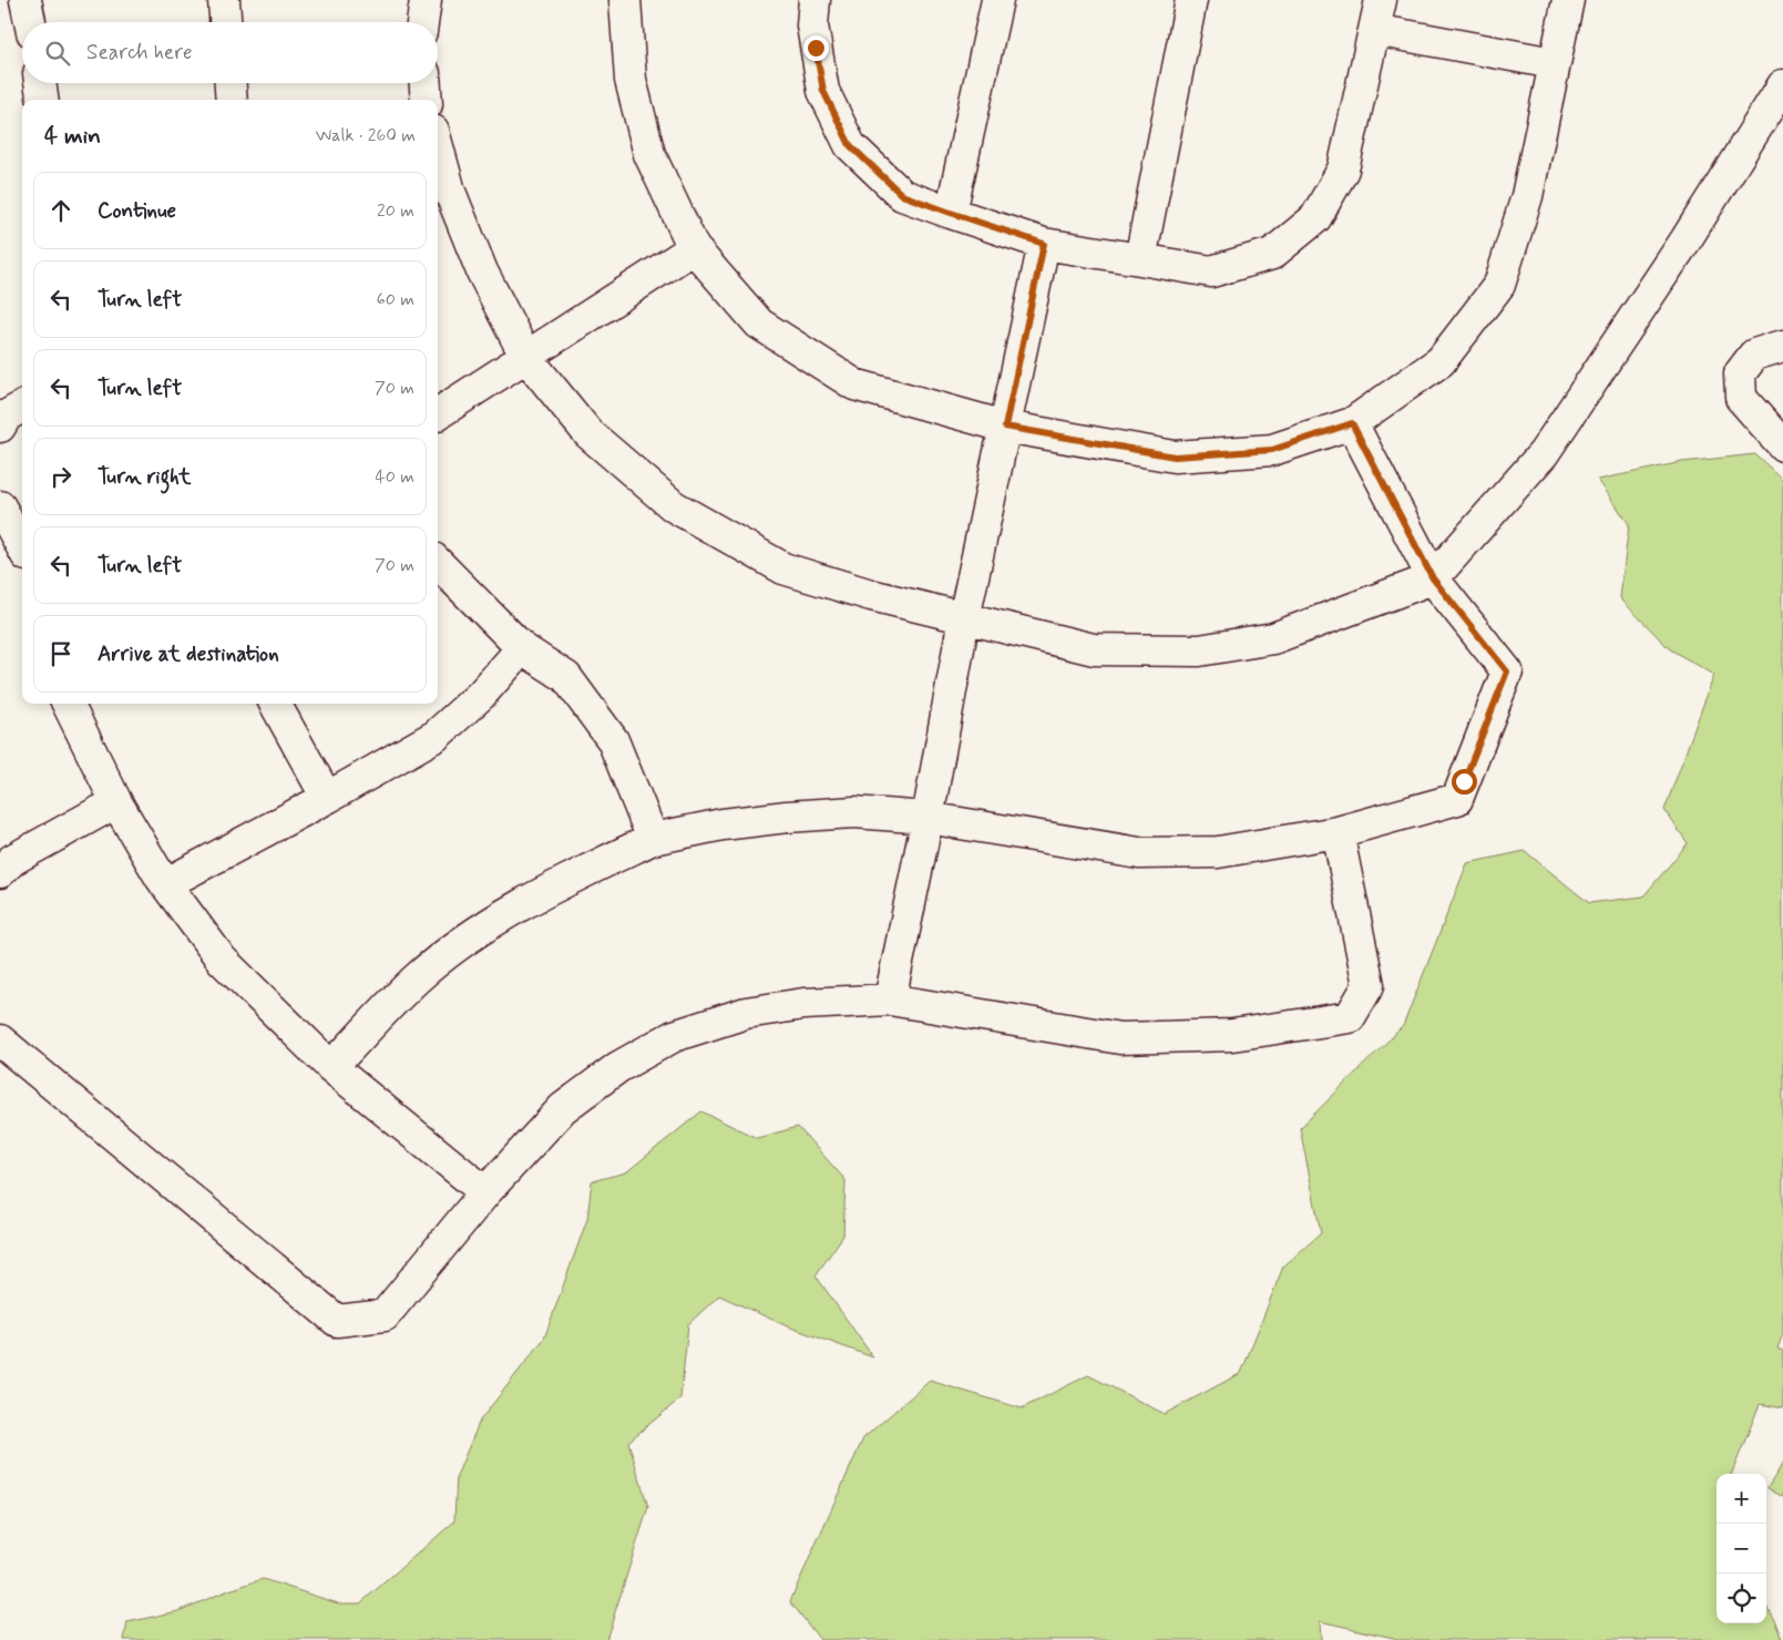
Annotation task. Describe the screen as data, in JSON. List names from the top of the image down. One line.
{"page":{"search":"Search here","heading":["4 min","Walk · 260 m"],"list":[["Continue","20 m"],["Turn left","60 m"],["Turn left","70 m"],["Turn right","40 m"],["Turn left","70 m"],"Arrive at destination"],"map_buttons":["+","−"]}}
